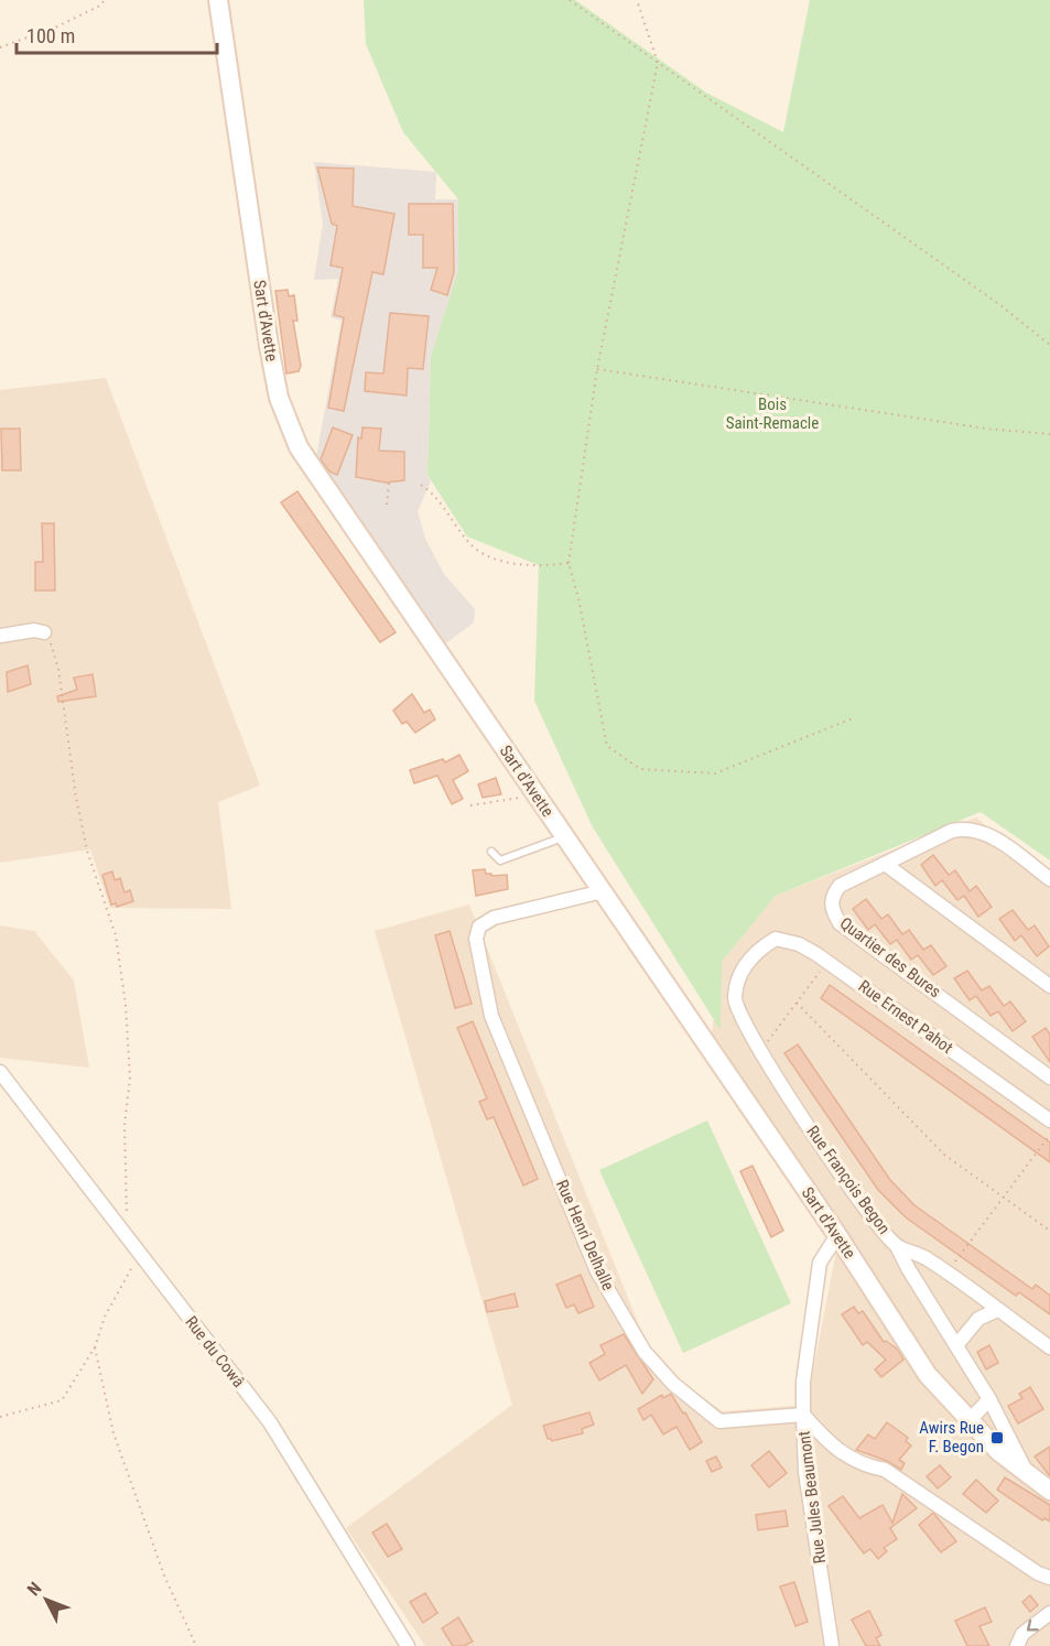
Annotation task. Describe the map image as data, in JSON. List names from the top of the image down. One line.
{"streets":{"street":["Sart d'Avette","Quartier des Bures","Rue Ernest Pahot","Rue François Begon","Rue Henri Delhalle","Rue du Cowâ","Rue Jules Beaumont"]},"crossings":[["Sart d'Avette","Rue Henri Delhalle"],["Sart d'Avette","Rue Jules Beaumont"],["Rue Ernest Pahot","Rue François Begon"],["Rue Henri Delhalle","Rue Jules Beaumont"]],"parks":["Bois Saint-Remacle"],"places":{"transit":["Awirs Rue F. Begon"]},"scale_bar":"100 m","north":"top left"}
